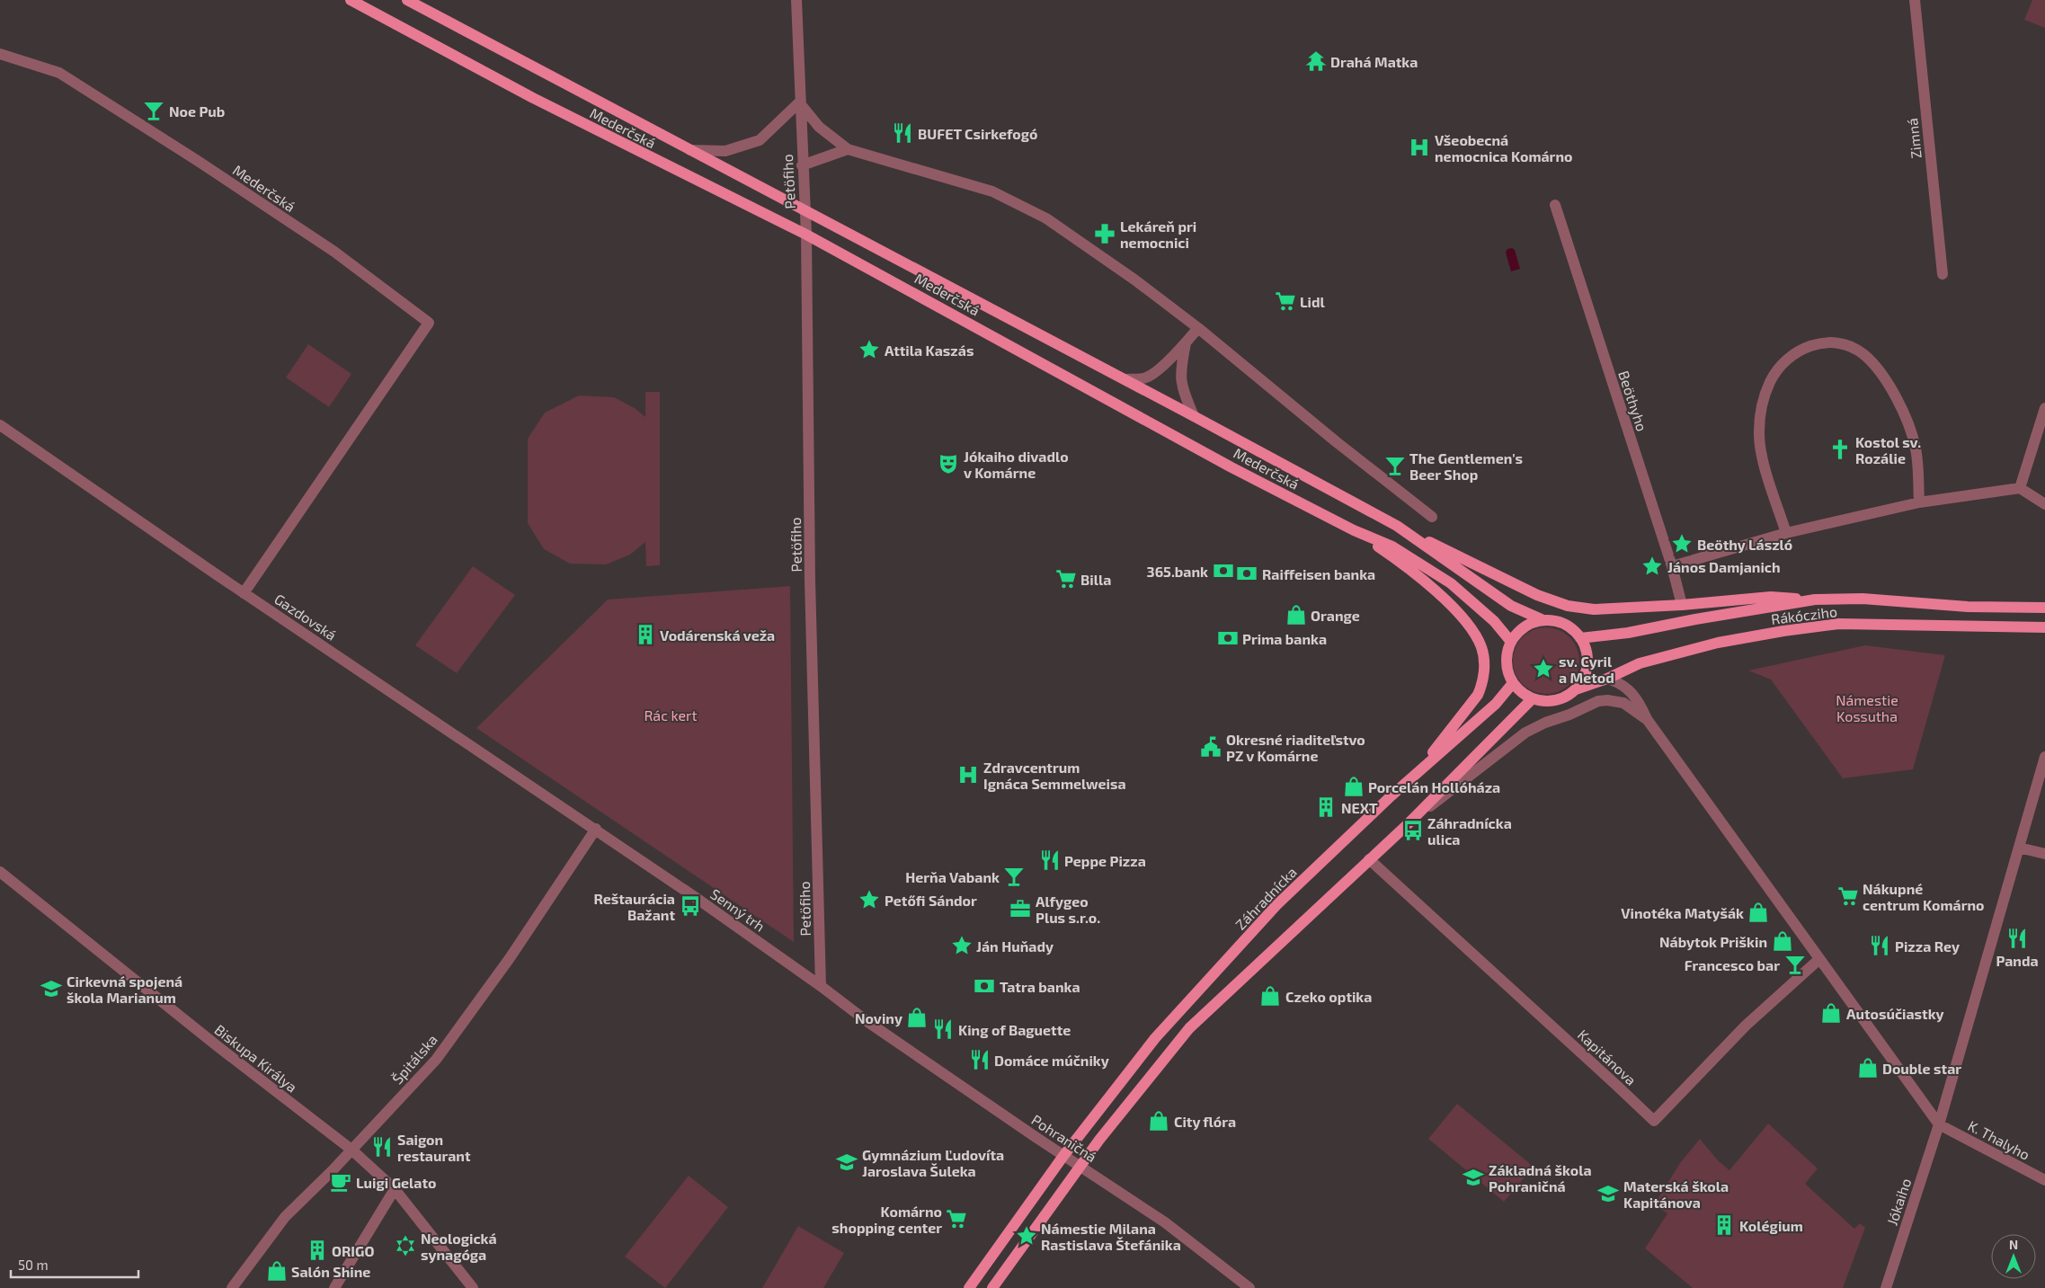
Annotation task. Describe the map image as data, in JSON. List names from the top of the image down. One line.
{"streets":{"main road":["Mederčská","Rákócziho","Záhradnícka"],"street":["Zimná","Petöfiho","Beöthyho","Gazdovská","Senný trh","Kapitánova","Biskupa Királya","Špitálska","Pohraničná","K. Thalyho","Jókaiho"]},"crossings":[["Mederčská","Petöfiho"],["Mederčská","Rákócziho"],["Mederčská","Gazdovská"],["Mederčská","Záhradnícka"],["Petöfiho","Senný trh"],["Rákócziho","Záhradnícka"],["Gazdovská","Senný trh"],["Gazdovská","Špitálska"],["Záhradnícka","Pohraničná"],["Senný trh","Špitálska"],["Senný trh","Pohraničná"],["Biskupa Királya","Špitálska"],["K. Thalyho","Jókaiho"]],"parks":["Námestie Kossutha","Rác kert"],"places":{"temple":["Drahá Matka"],"bar":["Noe Pub","The Gentlemen's Beer Shop","Herňa Vabank","Francesco bar"],"restaurant":["BUFET Csirkefogó","Peppe Pizza","Panda","Pizza Rey","King of Baguette","Domáce múčniky","Saigon restaurant"],"hospital":["Všeobecná nemocnica Komárno","Zdravcentrum Ignáca Semmelweisa"],"pharmacy":["Lekáreň pri nemocnici"],"supermarket":["Lidl","Billa","Nákupné centrum Komárno","Komárno shopping center"],"place":["Attila Kaszás","Beöthy László","János Damjanich","sv. Cyril a Metod","Petőfi Sándor","Ján Huňady","Námestie Milana Rastislava Štefánika"],"church":["Kostol sv. Rozálie"],"theatre":["Jókaiho divadlo v Komárne"],"bank":["365.bank","Raiffeisen banka","Prima banka","Tatra banka"],"shop":["Orange","Porcelán Hollóháza","Vinotéka Matyšák","Nábytok Priškin","Czeko optika","Autosúčiastky","Noviny","Double star","City flóra","Salón Shine"],"building":["Vodárenská veža","NEXT","Kolégium","ORIGO"],"public building":["Okresné riaditeľstvo PZ v Komárne"],"bus stop":["Záhradnícka ulica","Reštaurácia Bažant"],"office":["Alfygeo Plus s.r.o."],"school or university":["Cirkevná spojená škola Marianum","Gymnázium Ľudovíta Jaroslava Šuleka","Základná škola Pohraničná","Materská škola Kapitánova"],"cafe":["Luigi Gelato"],"synagogue":["Neologická synagóga"]},"scale_bar":"50 m","north":"top"}
